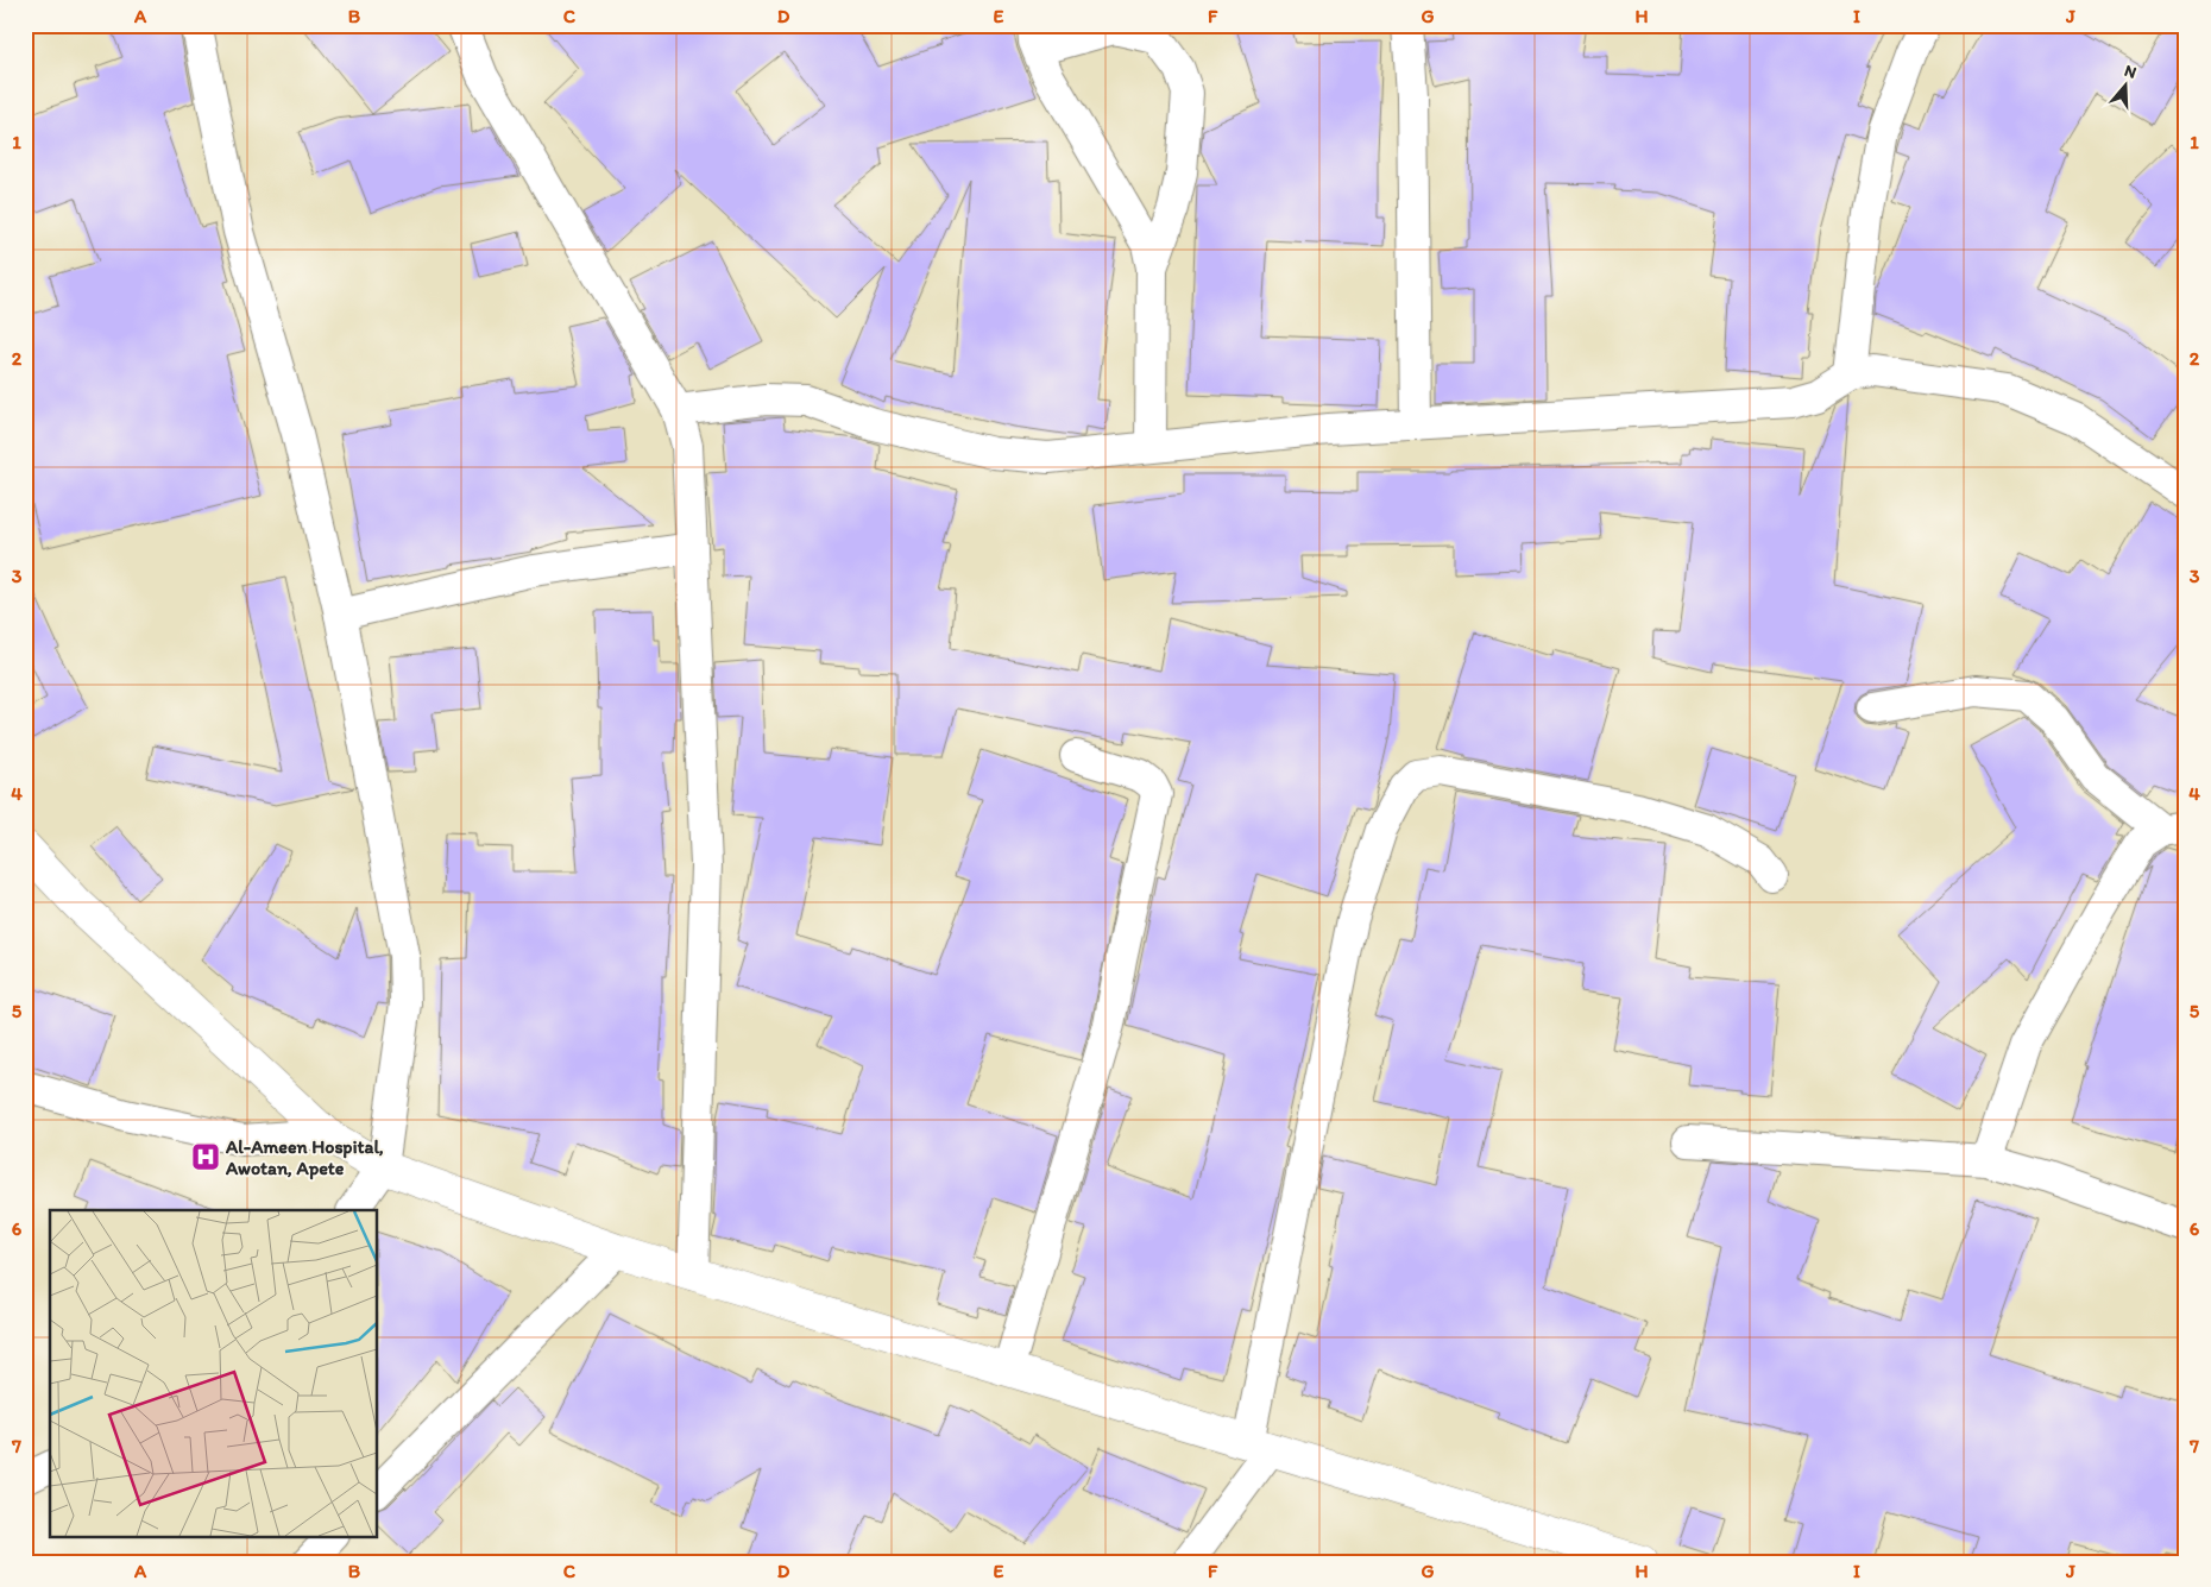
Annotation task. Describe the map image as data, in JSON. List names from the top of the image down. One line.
{"places":{"hospital":["Al-Ameen Hospital, Awotan, Apete"]},"north":"top","grid":{"columns":["A","B","C","D","E","F","G","H","I","J"],"rows":["1","2","3","4","5","6","7"]}}
